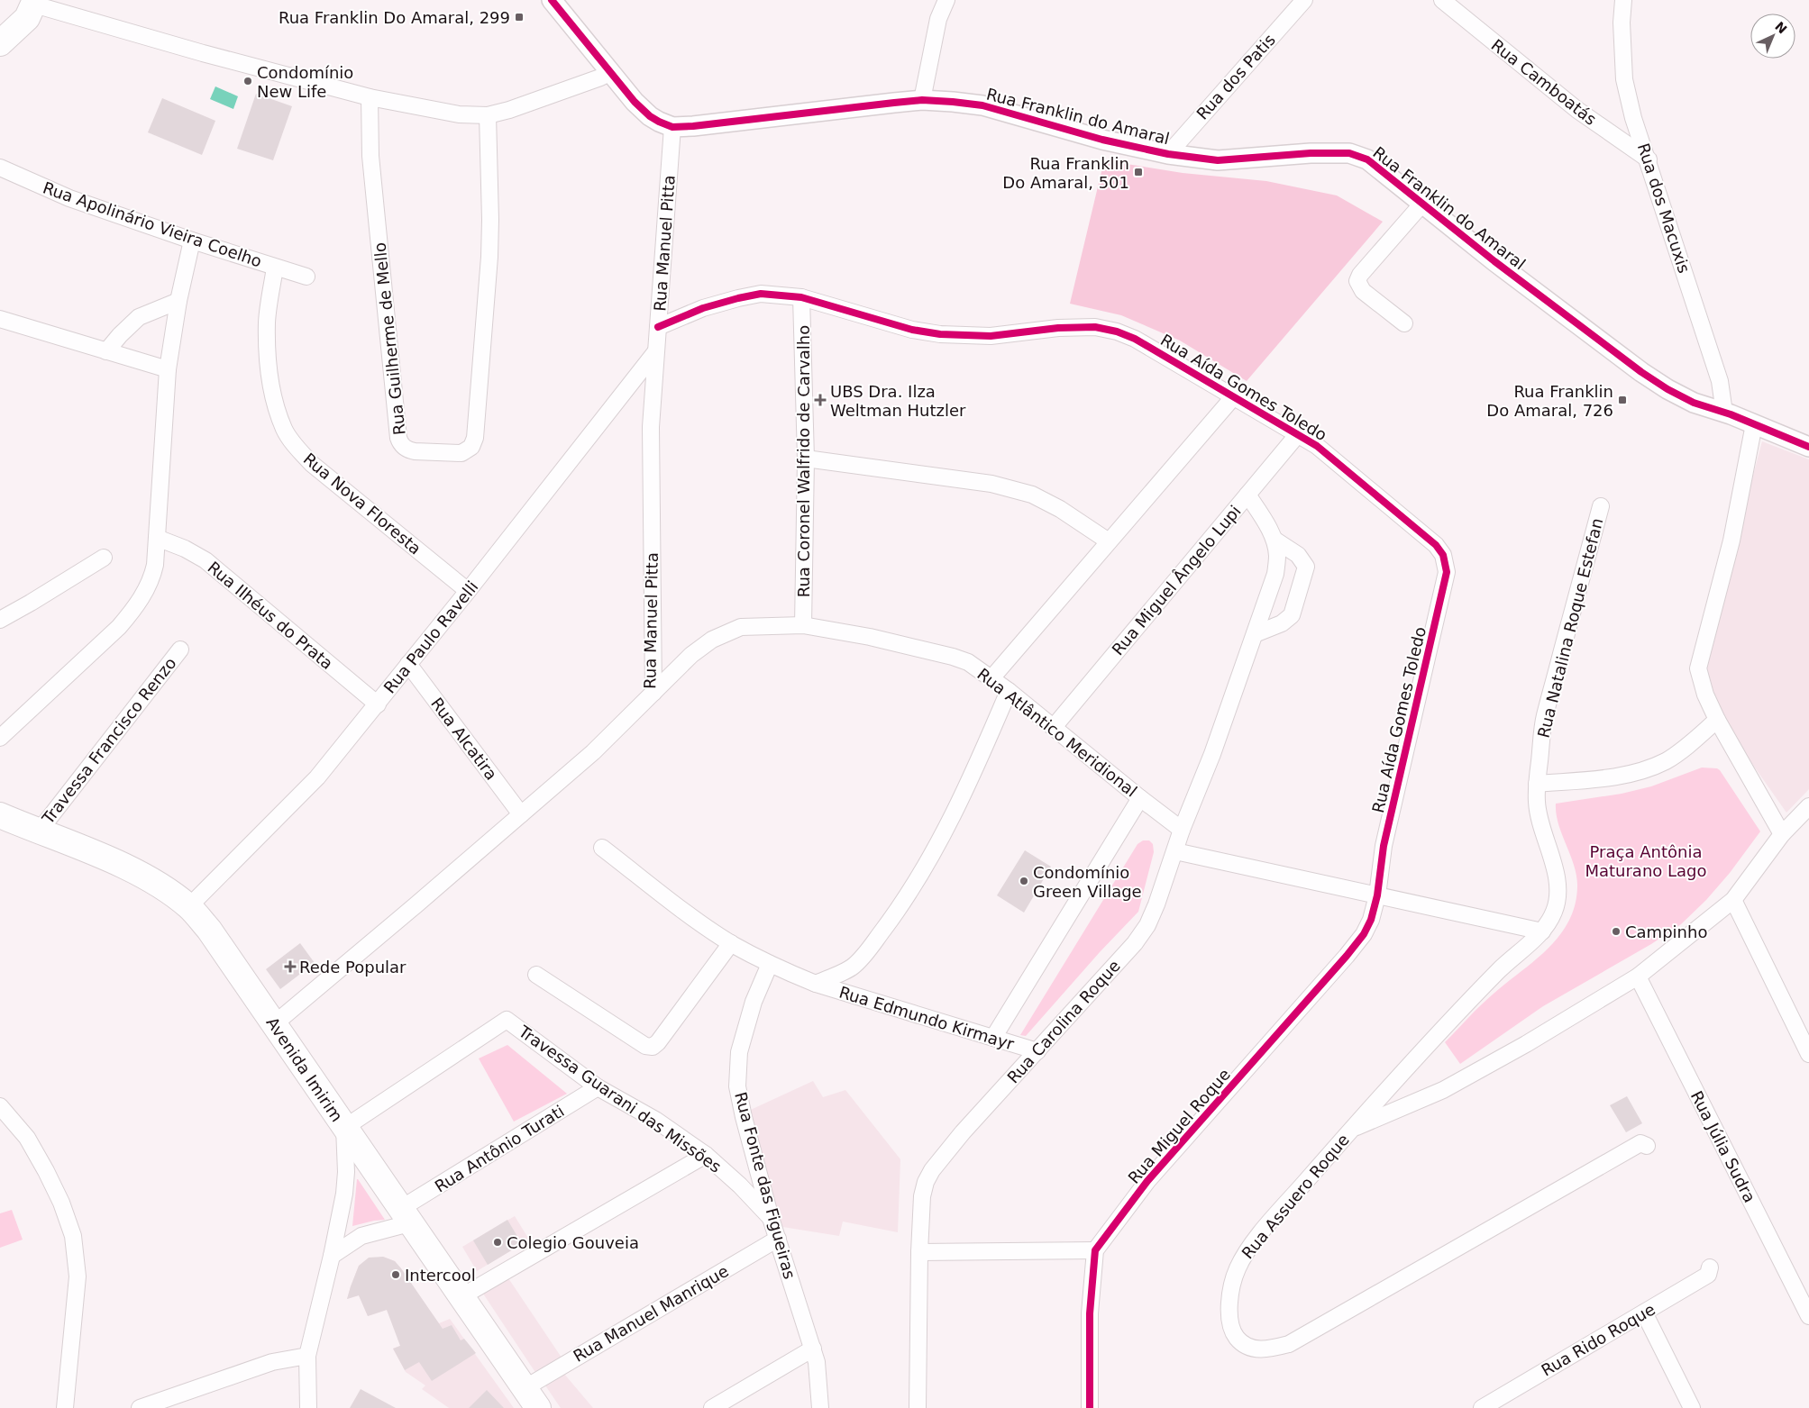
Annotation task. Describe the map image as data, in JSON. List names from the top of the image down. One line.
{"streets":{"main road":["Avenida Imirim"],"street":["Rua dos Patis","Rua Camboatás","Rua Franklin do Amaral","Rua dos Macuxis","Rua Apolinário Vieira Coelho","Rua Manuel Pitta","Rua Guilherme de Mello","Rua Aída Gomes Toledo","Rua Coronel Walfrido de Carvalho","Rua Nova Floresta","Rua Miguel Ângelo Lupi","Rua Ilhéus do Prata","Rua Natalina Roque Estefan","Rua Paulo Ravelli","Rua Atlântico Meridional","Rua Alcatira","Travessa Francisco Renzo","Rua Edmundo Kirmayr","Rua Carolina Roque","Travessa Guarani das Missões","Rua Miguel Roque","Rua Júlia Sudra","Rua Antônio Turati","Rua Fonte das Figueiras","Rua Assuero Roque","Rua Manuel Manrique","Rua Rido Roque"]},"crossings":[["Rua dos Patis","Rua Franklin do Amaral"],["Rua Camboatás","Rua dos Macuxis"],["Rua Franklin do Amaral","Rua dos Macuxis"],["Rua Franklin do Amaral","Rua Manuel Pitta"],["Rua Apolinário Vieira Coelho","Rua Nova Floresta"],["Rua Manuel Pitta","Rua Aída Gomes Toledo"],["Rua Manuel Pitta","Rua Paulo Ravelli"],["Rua Manuel Pitta","Rua Atlântico Meridional"],["Rua Manuel Pitta","Rua Alcatira"],["Rua Manuel Pitta","Avenida Imirim"],["Rua Aída Gomes Toledo","Rua Coronel Walfrido de Carvalho"],["Rua Aída Gomes Toledo","Rua Miguel Ângelo Lupi"],["Rua Aída Gomes Toledo","Rua Miguel Roque"],["Rua Coronel Walfrido de Carvalho","Rua Atlântico Meridional"],["Rua Nova Floresta","Rua Paulo Ravelli"],["Rua Miguel Ângelo Lupi","Rua Atlântico Meridional"],["Rua Miguel Ângelo Lupi","Rua Carolina Roque"],["Rua Ilhéus do Prata","Rua Paulo Ravelli"],["Rua Natalina Roque Estefan","Rua Assuero Roque"],["Rua Paulo Ravelli","Rua Alcatira"],["Rua Paulo Ravelli","Avenida Imirim"],["Rua Atlântico Meridional","Rua Edmundo Kirmayr"],["Rua Atlântico Meridional","Rua Carolina Roque"],["Travessa Francisco Renzo","Avenida Imirim"],["Rua Edmundo Kirmayr","Rua Carolina Roque"],["Rua Edmundo Kirmayr","Rua Fonte das Figueiras"],["Avenida Imirim","Travessa Guarani das Missões"],["Avenida Imirim","Rua Antônio Turati"],["Avenida Imirim","Rua Manuel Manrique"],["Travessa Guarani das Missões","Rua Antônio Turati"],["Travessa Guarani das Missões","Rua Fonte das Figueiras"],["Rua Fonte das Figueiras","Rua Manuel Manrique"]],"parks":["Praça Antônia Maturano Lago"],"places":{"transit":["Rua Franklin Do Amaral, 299","Rua Franklin Do Amaral, 501","Rua Franklin Do Amaral, 726"],"other":["Condomínio New Life","Condomínio Green Village","Campinho","Colegio Gouveia","Intercool"],"health":["UBS Dra. Ilza Weltman Hutzler","Rede Popular"]},"north":"top right"}
